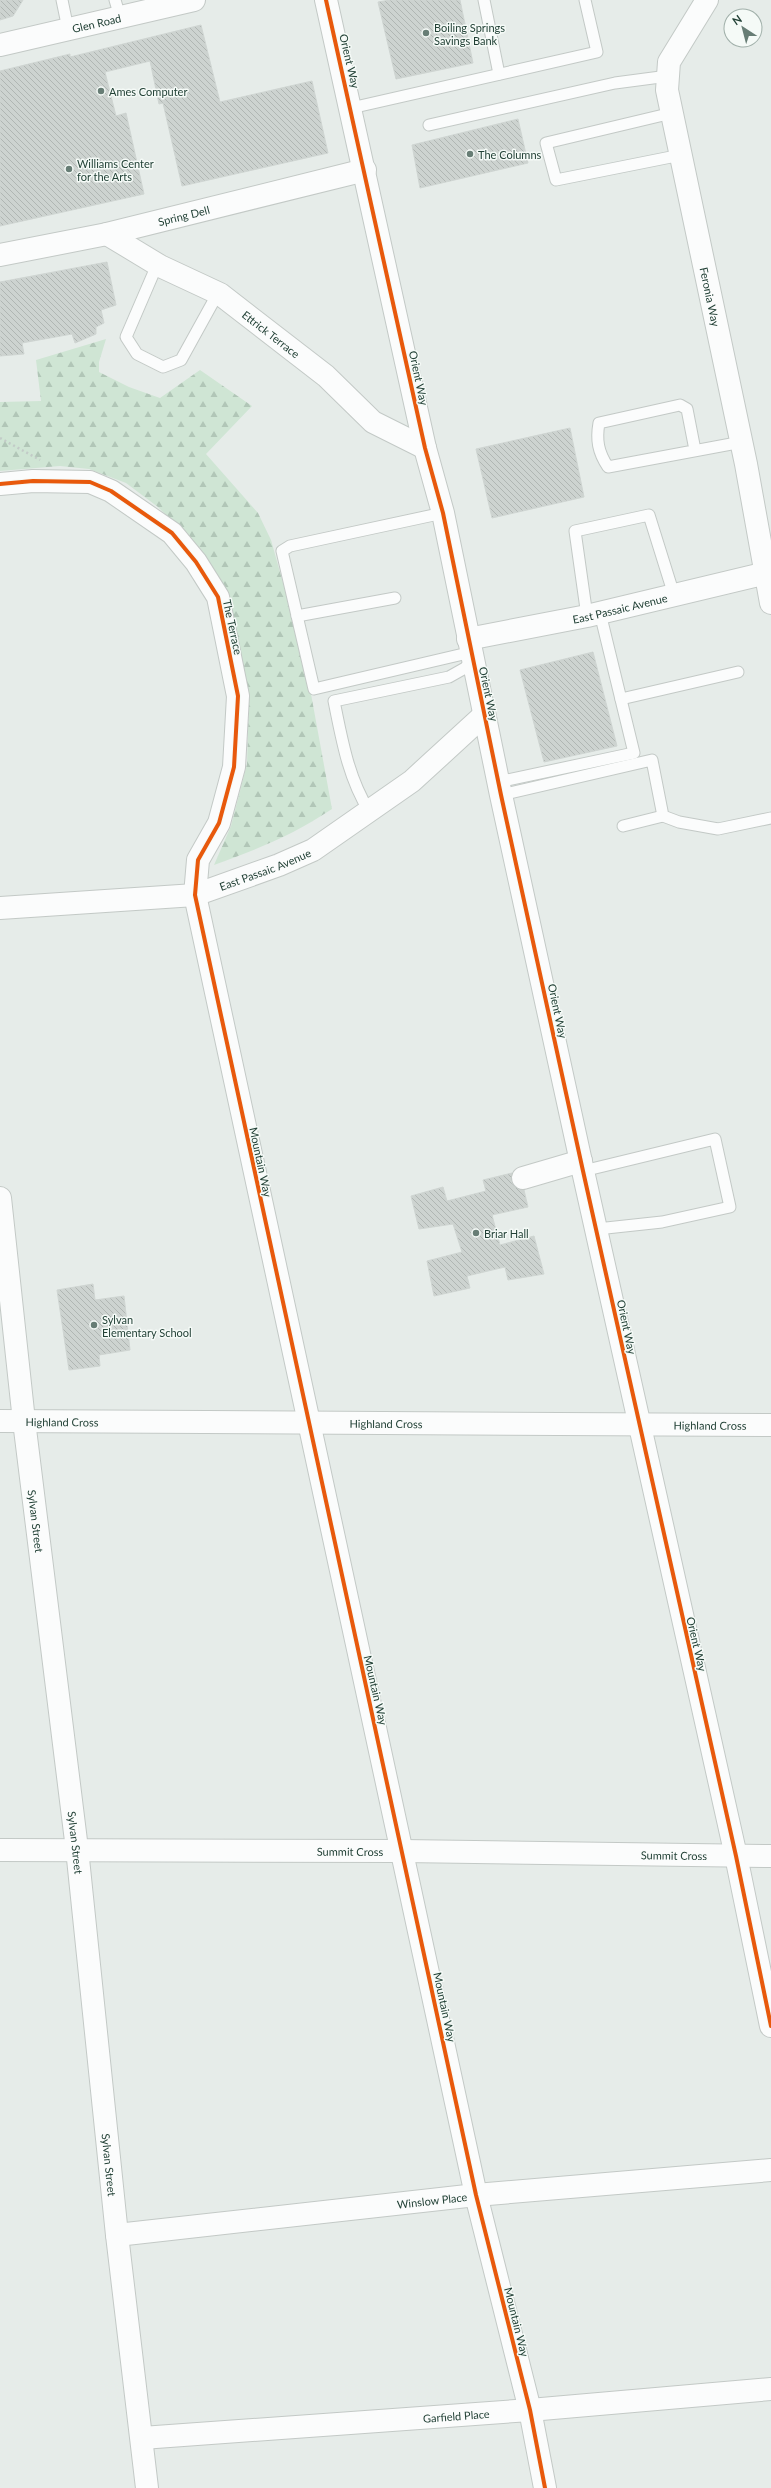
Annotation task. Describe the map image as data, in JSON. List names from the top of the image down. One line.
{"streets":{"street":["Glen Road","Orient Way","Spring Dell","Feronia Way","Ettrick Terrace","East Passaic Avenue","The Terrace","Mountain Way","Highland Cross","Sylvan Street","Summit Cross","Winslow Place","Garfield Place"]},"crossings":[["Orient Way","Spring Dell"],["Orient Way","Ettrick Terrace"],["Orient Way","East Passaic Avenue"],["Orient Way","Highland Cross"],["Orient Way","Summit Cross"],["Spring Dell","Ettrick Terrace"],["Feronia Way","East Passaic Avenue"],["East Passaic Avenue","The Terrace"],["East Passaic Avenue","Mountain Way"],["The Terrace","Mountain Way"],["Mountain Way","Highland Cross"],["Mountain Way","Summit Cross"],["Mountain Way","Winslow Place"],["Mountain Way","Garfield Place"],["Highland Cross","Sylvan Street"],["Sylvan Street","Summit Cross"],["Sylvan Street","Winslow Place"],["Sylvan Street","Garfield Place"]],"places":["Boiling Springs Savings Bank","Ames Computer","The Columns","Williams Center for the Arts","Briar Hall","Sylvan Elementary School"],"north":"top left"}
